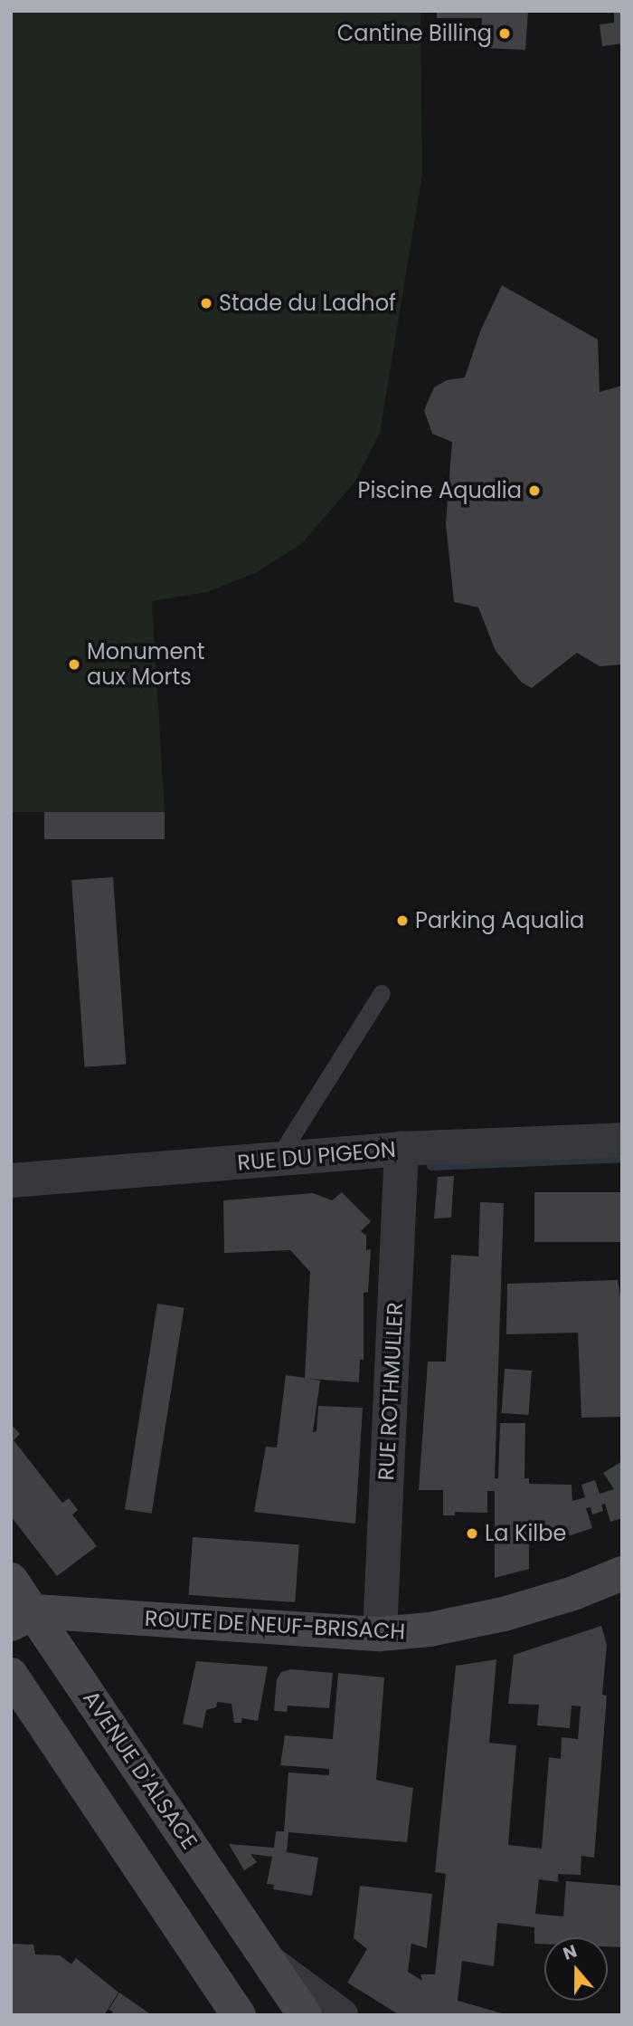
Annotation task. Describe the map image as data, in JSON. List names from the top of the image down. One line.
{"streets":{"main road":["ROUTE DE NEUF-BRISACH","AVENUE D'ALSACE"],"street":["RUE DU PIGEON","RUE ROTHMULLER"]},"crossings":[["RUE DU PIGEON","RUE ROTHMULLER"],["RUE ROTHMULLER","ROUTE DE NEUF-BRISACH"],["ROUTE DE NEUF-BRISACH","AVENUE D'ALSACE"]],"places":["Cantine Billing","Stade du Ladhof","Piscine Aqualia","Monument aux Morts","Parking Aqualia","La Kilbe"],"north":"top"}
